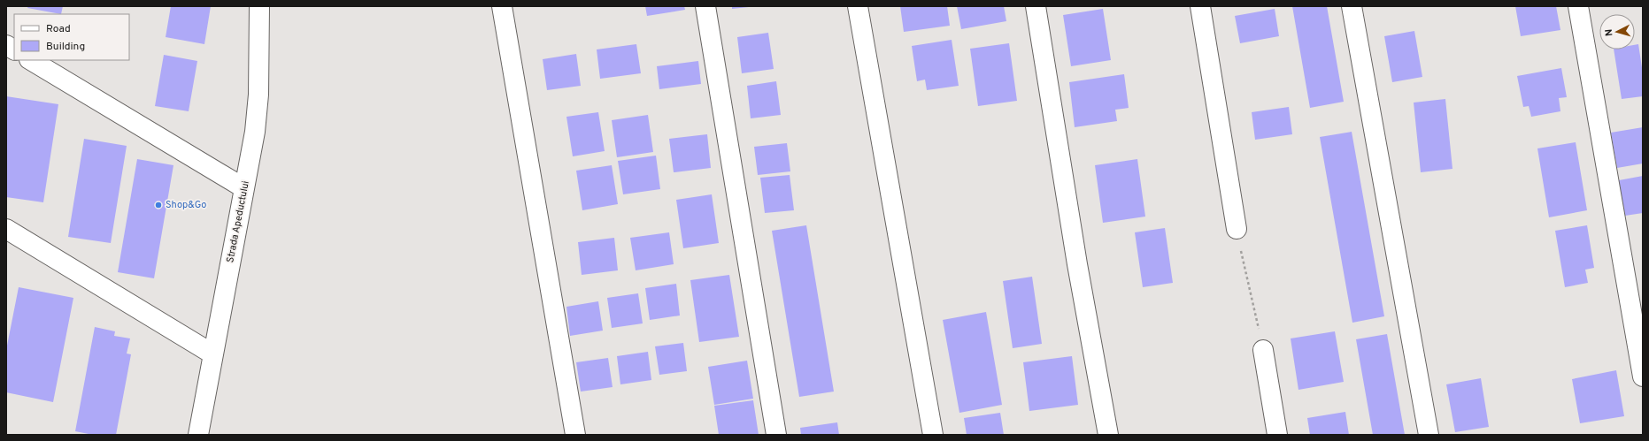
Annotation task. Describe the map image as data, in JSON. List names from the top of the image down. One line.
{"streets":{"street":["Strada Apeductului"]},"places":["Shop&Go"],"legend":["Road","Building"],"north":"left"}
